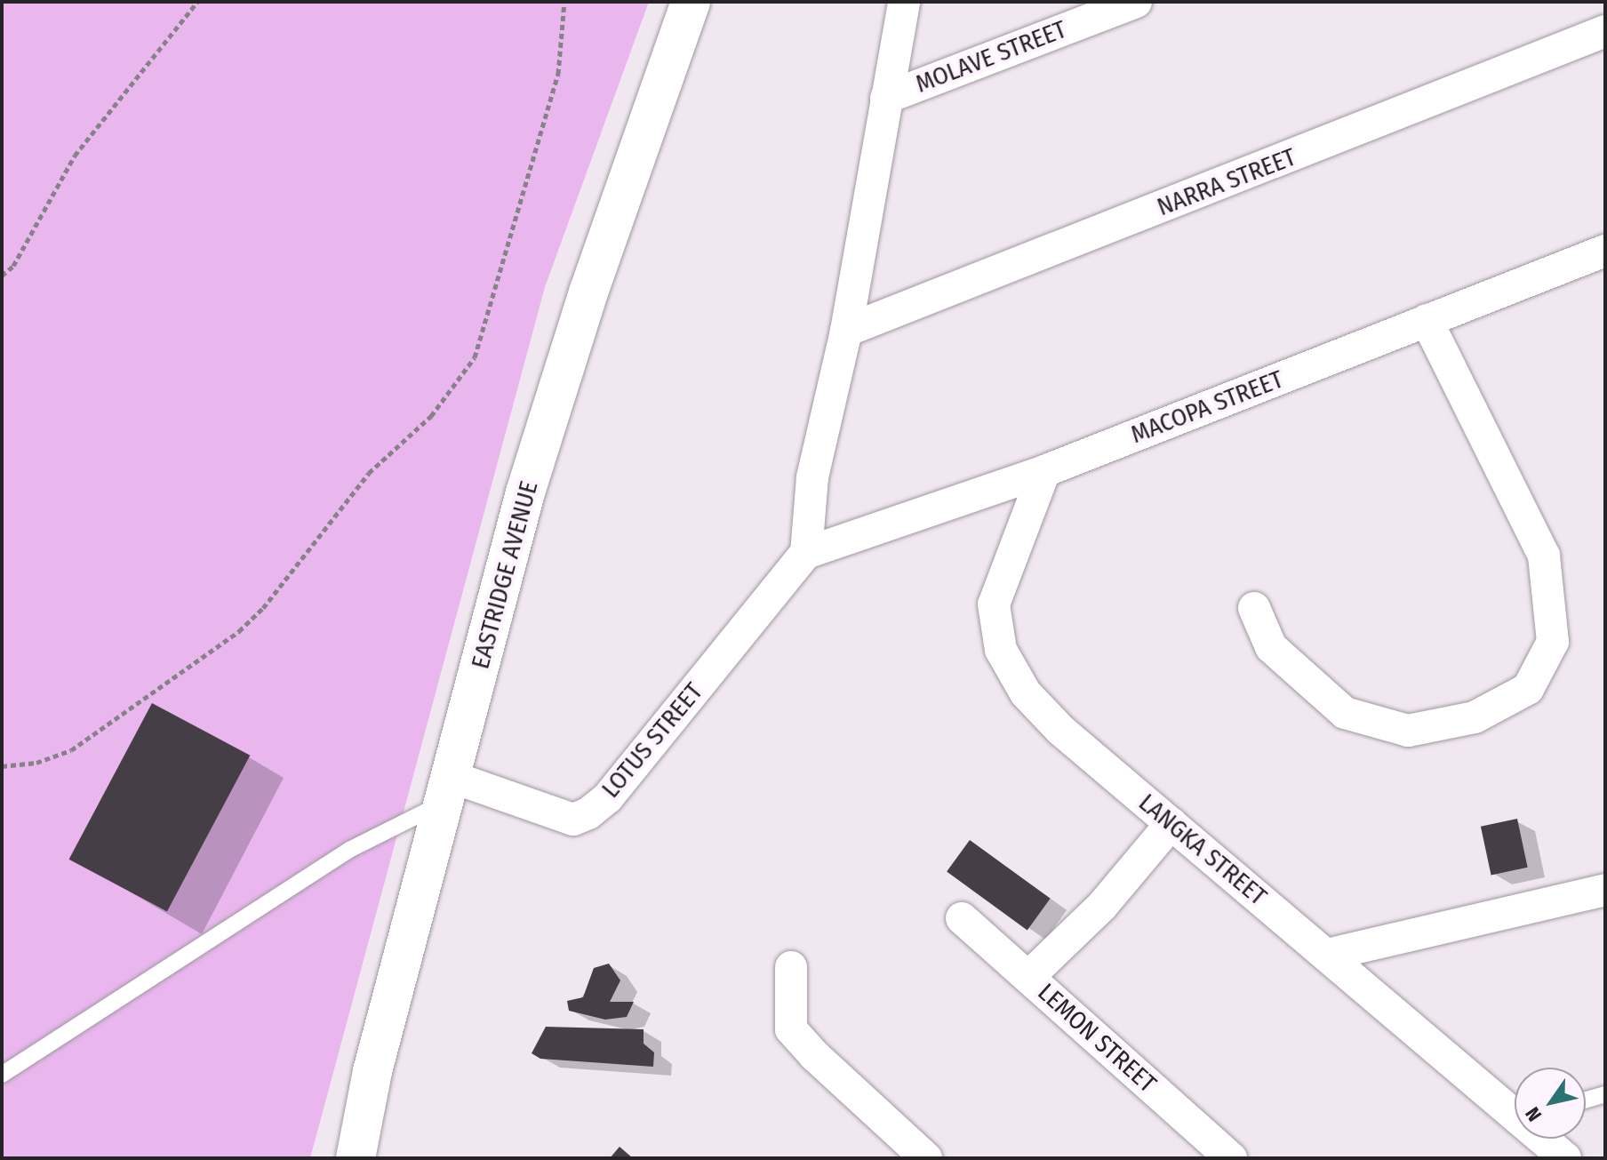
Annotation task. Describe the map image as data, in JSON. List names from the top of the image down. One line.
{"streets":{"street":["MOLAVE STREET","NARRA STREET","MACOPA STREET","EASTRIDGE AVENUE","LOTUS STREET","LANGKA STREET","LEMON STREET"]},"crossings":[["MACOPA STREET","LOTUS STREET"],["MACOPA STREET","LANGKA STREET"],["EASTRIDGE AVENUE","LOTUS STREET"]],"north":"bottom left"}
